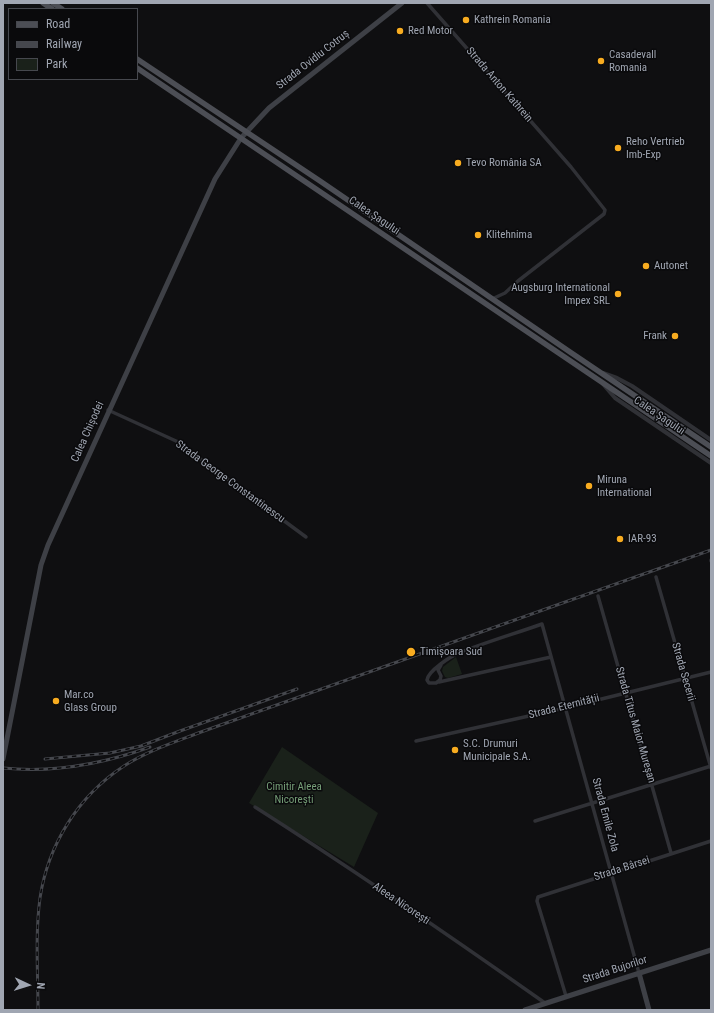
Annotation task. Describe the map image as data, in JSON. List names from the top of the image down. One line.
{"streets":{"main road":["Strada Ovidiu Cotruș","Calea Șagului","Calea Chișodei","Strada Emile Zola","Strada Bujorilor"],"street":["Strada Anton Kathrein","Strada George Constantinescu","Strada Secerii","Strada Eternității","Strada Titus Maior Mureșan","Strada Bârsei","Aleea Nicorești"]},"crossings":[["Strada Ovidiu Cotruș","Calea Șagului"],["Strada Ovidiu Cotruș","Calea Chișodei"],["Calea Șagului","Calea Chișodei"],["Calea Chișodei","Strada George Constantinescu"],["Strada Secerii","Strada Eternității"],["Strada Eternității","Strada Titus Maior Mureșan"],["Strada Eternității","Strada Emile Zola"],["Strada Titus Maior Mureșan","Strada Bârsei"],["Strada Emile Zola","Strada Bârsei"],["Strada Emile Zola","Strada Bujorilor"],["Strada Bârsei","Strada Bujorilor"],["Aleea Nicorești","Strada Bujorilor"]],"parks":["Cimitir Aleea Nicorești"],"places":["Kathrein Romania","Red Motor","Casadevall Romania","Reho Vertrieb Imb-Exp","Tevo România SA","Klitehnima","Autonet","Augsburg International Impex SRL","Frank","Miruna International","IAR-93","Timișoara Sud","Mar.co Glass Group","S.C. Drumuri Municipale S.A."],"legend":["Road","Railway","Park"],"north":"right"}
